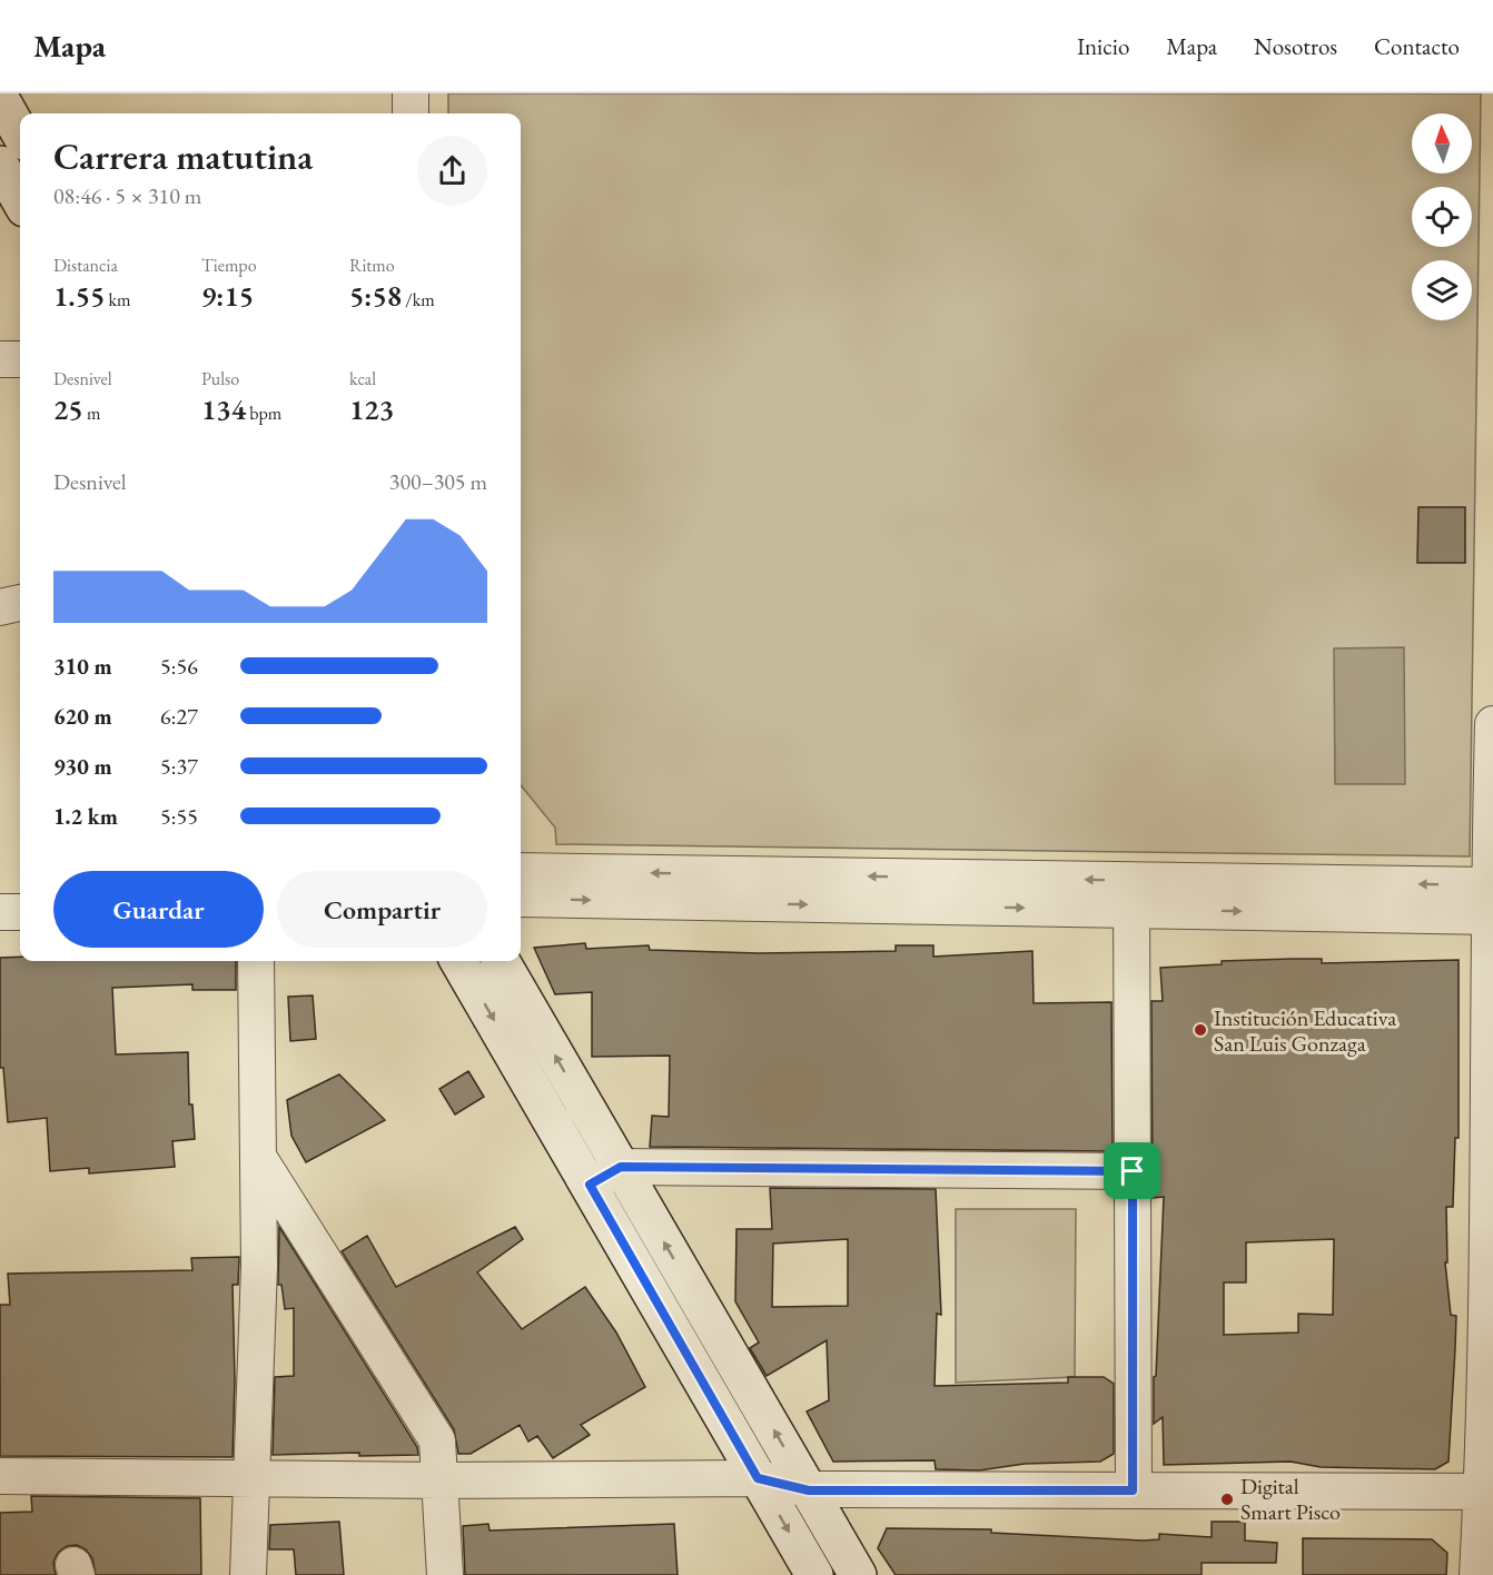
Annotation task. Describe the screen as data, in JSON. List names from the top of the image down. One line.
{"places":["Institución Educativa San Luis Gonzaga","Digital Smart Pisco"],"north":"top","page":{"header":"Mapa","nav":["Inicio","Mapa","Nosotros","Contacto"],"heading":["Carrera matutina","08:46 · 5 × 310 m"],"stats":[["Distancia","1.55 km"],["Tiempo","9:15"],["Ritmo","5:58 /km"],["Desnivel","25 m"],["Pulso","134 bpm"],["kcal","123"]],"chart":["Desnivel","300–305 m"],"list":[{"name":"310 m","note":"5:56"},{"name":"620 m","note":"6:27"},{"name":"930 m","note":"5:37"},{"name":"1.2 km","note":"5:55"}],"buttons":["Guardar","Compartir"]}}
